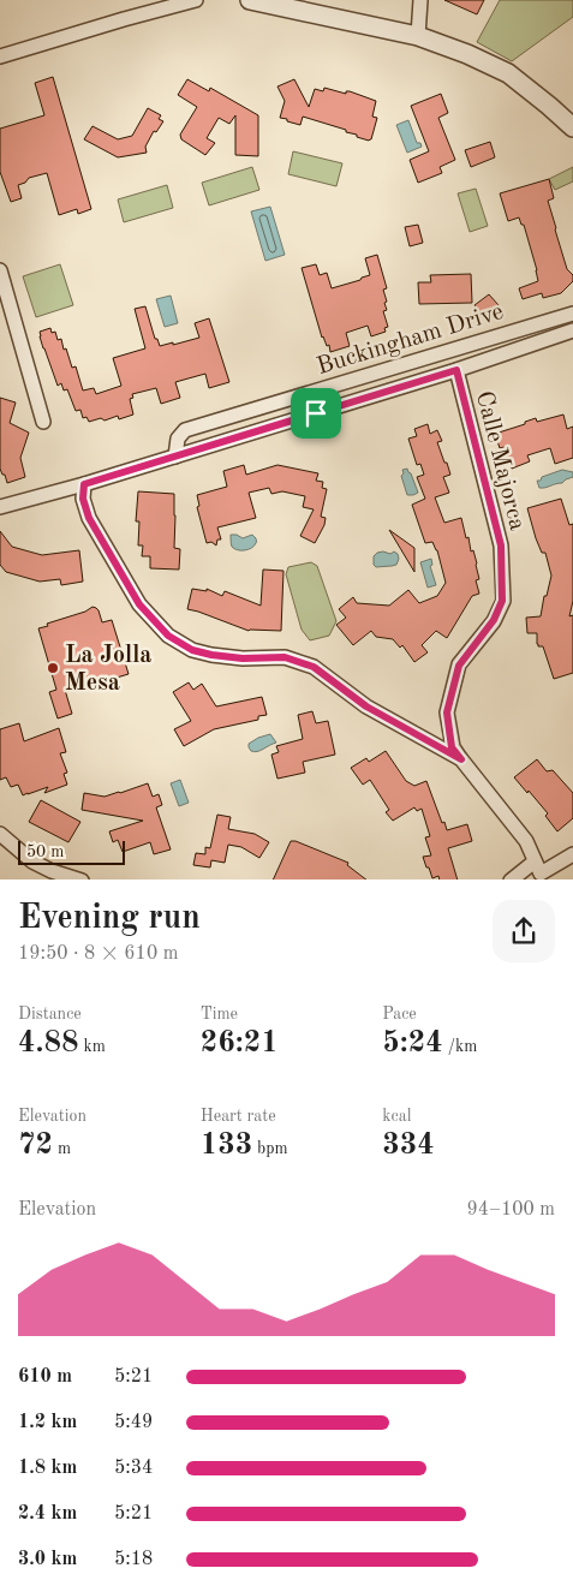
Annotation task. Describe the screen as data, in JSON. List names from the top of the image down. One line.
{"streets":{"street":["Buckingham Drive","Calle Majorca"]},"crossings":[["Buckingham Drive","Calle Majorca"]],"places":["La Jolla Mesa"],"scale_bar":"50 m","page":{"scale":"50 m","heading":["Evening run","19:50 · 8 × 610 m"],"stats":[["Distance","4.88 km"],["Time","26:21"],["Pace","5:24 /km"],["Elevation","72 m"],["Heart rate","133 bpm"],["kcal","334"]],"chart":["Elevation","94–100 m"],"list":[{"name":"610 m","note":"5:21"},{"name":"1.2 km","note":"5:49"},{"name":"1.8 km","note":"5:34"},{"name":"2.4 km","note":"5:21"},{"name":"3.0 km","note":"5:18"}]}}
